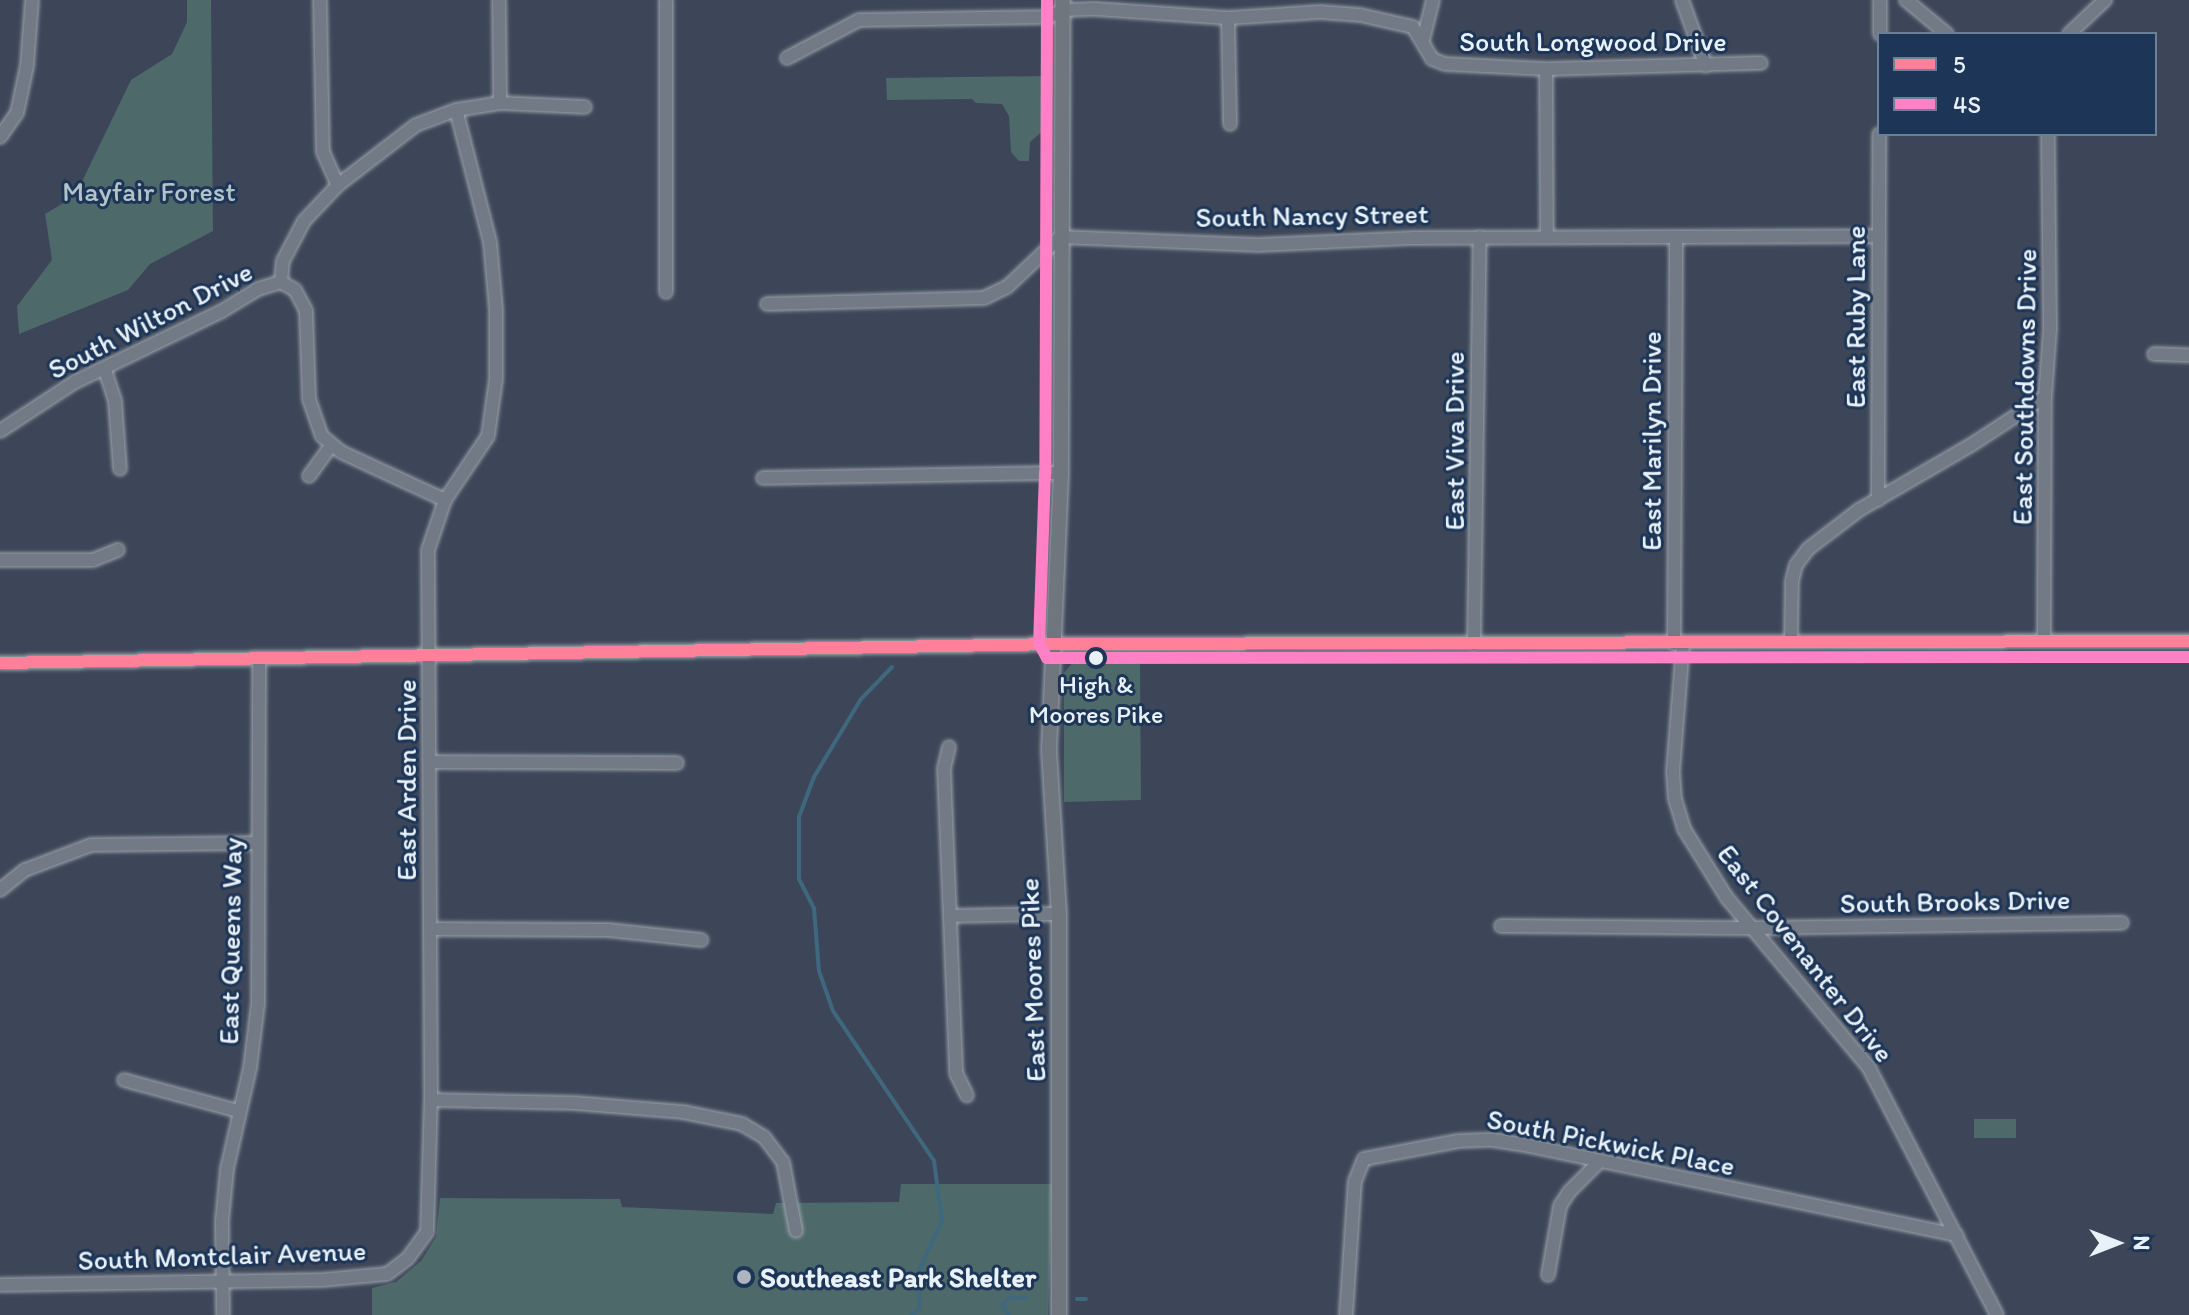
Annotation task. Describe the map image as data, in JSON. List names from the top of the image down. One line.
{"streets":{"main road":["East Moores Pike"],"street":["South Longwood Drive","South Nancy Street","East Ruby Lane","South Wilton Drive","East Southdowns Drive","East Viva Drive","East Marilyn Drive","East Arden Drive","South Brooks Drive","East Queens Way","East Covenanter Drive","South Pickwick Place","South Montclair Avenue"]},"crossings":[["South Longwood Drive","East Moores Pike"],["South Nancy Street","East Ruby Lane"],["South Nancy Street","East Viva Drive"],["South Nancy Street","East Marilyn Drive"],["South Nancy Street","East Moores Pike"],["South Wilton Drive","East Arden Drive"],["East Marilyn Drive","East Covenanter Drive"],["East Arden Drive","South Montclair Avenue"],["South Brooks Drive","East Covenanter Drive"],["East Queens Way","South Montclair Avenue"],["East Covenanter Drive","South Pickwick Place"]],"parks":["Mayfair Forest"],"places":["High & Moores Pike","Southeast Park Shelter"],"lines":["transit line 4S","transit line 5"],"legend":["5","4S"],"north":"right"}
